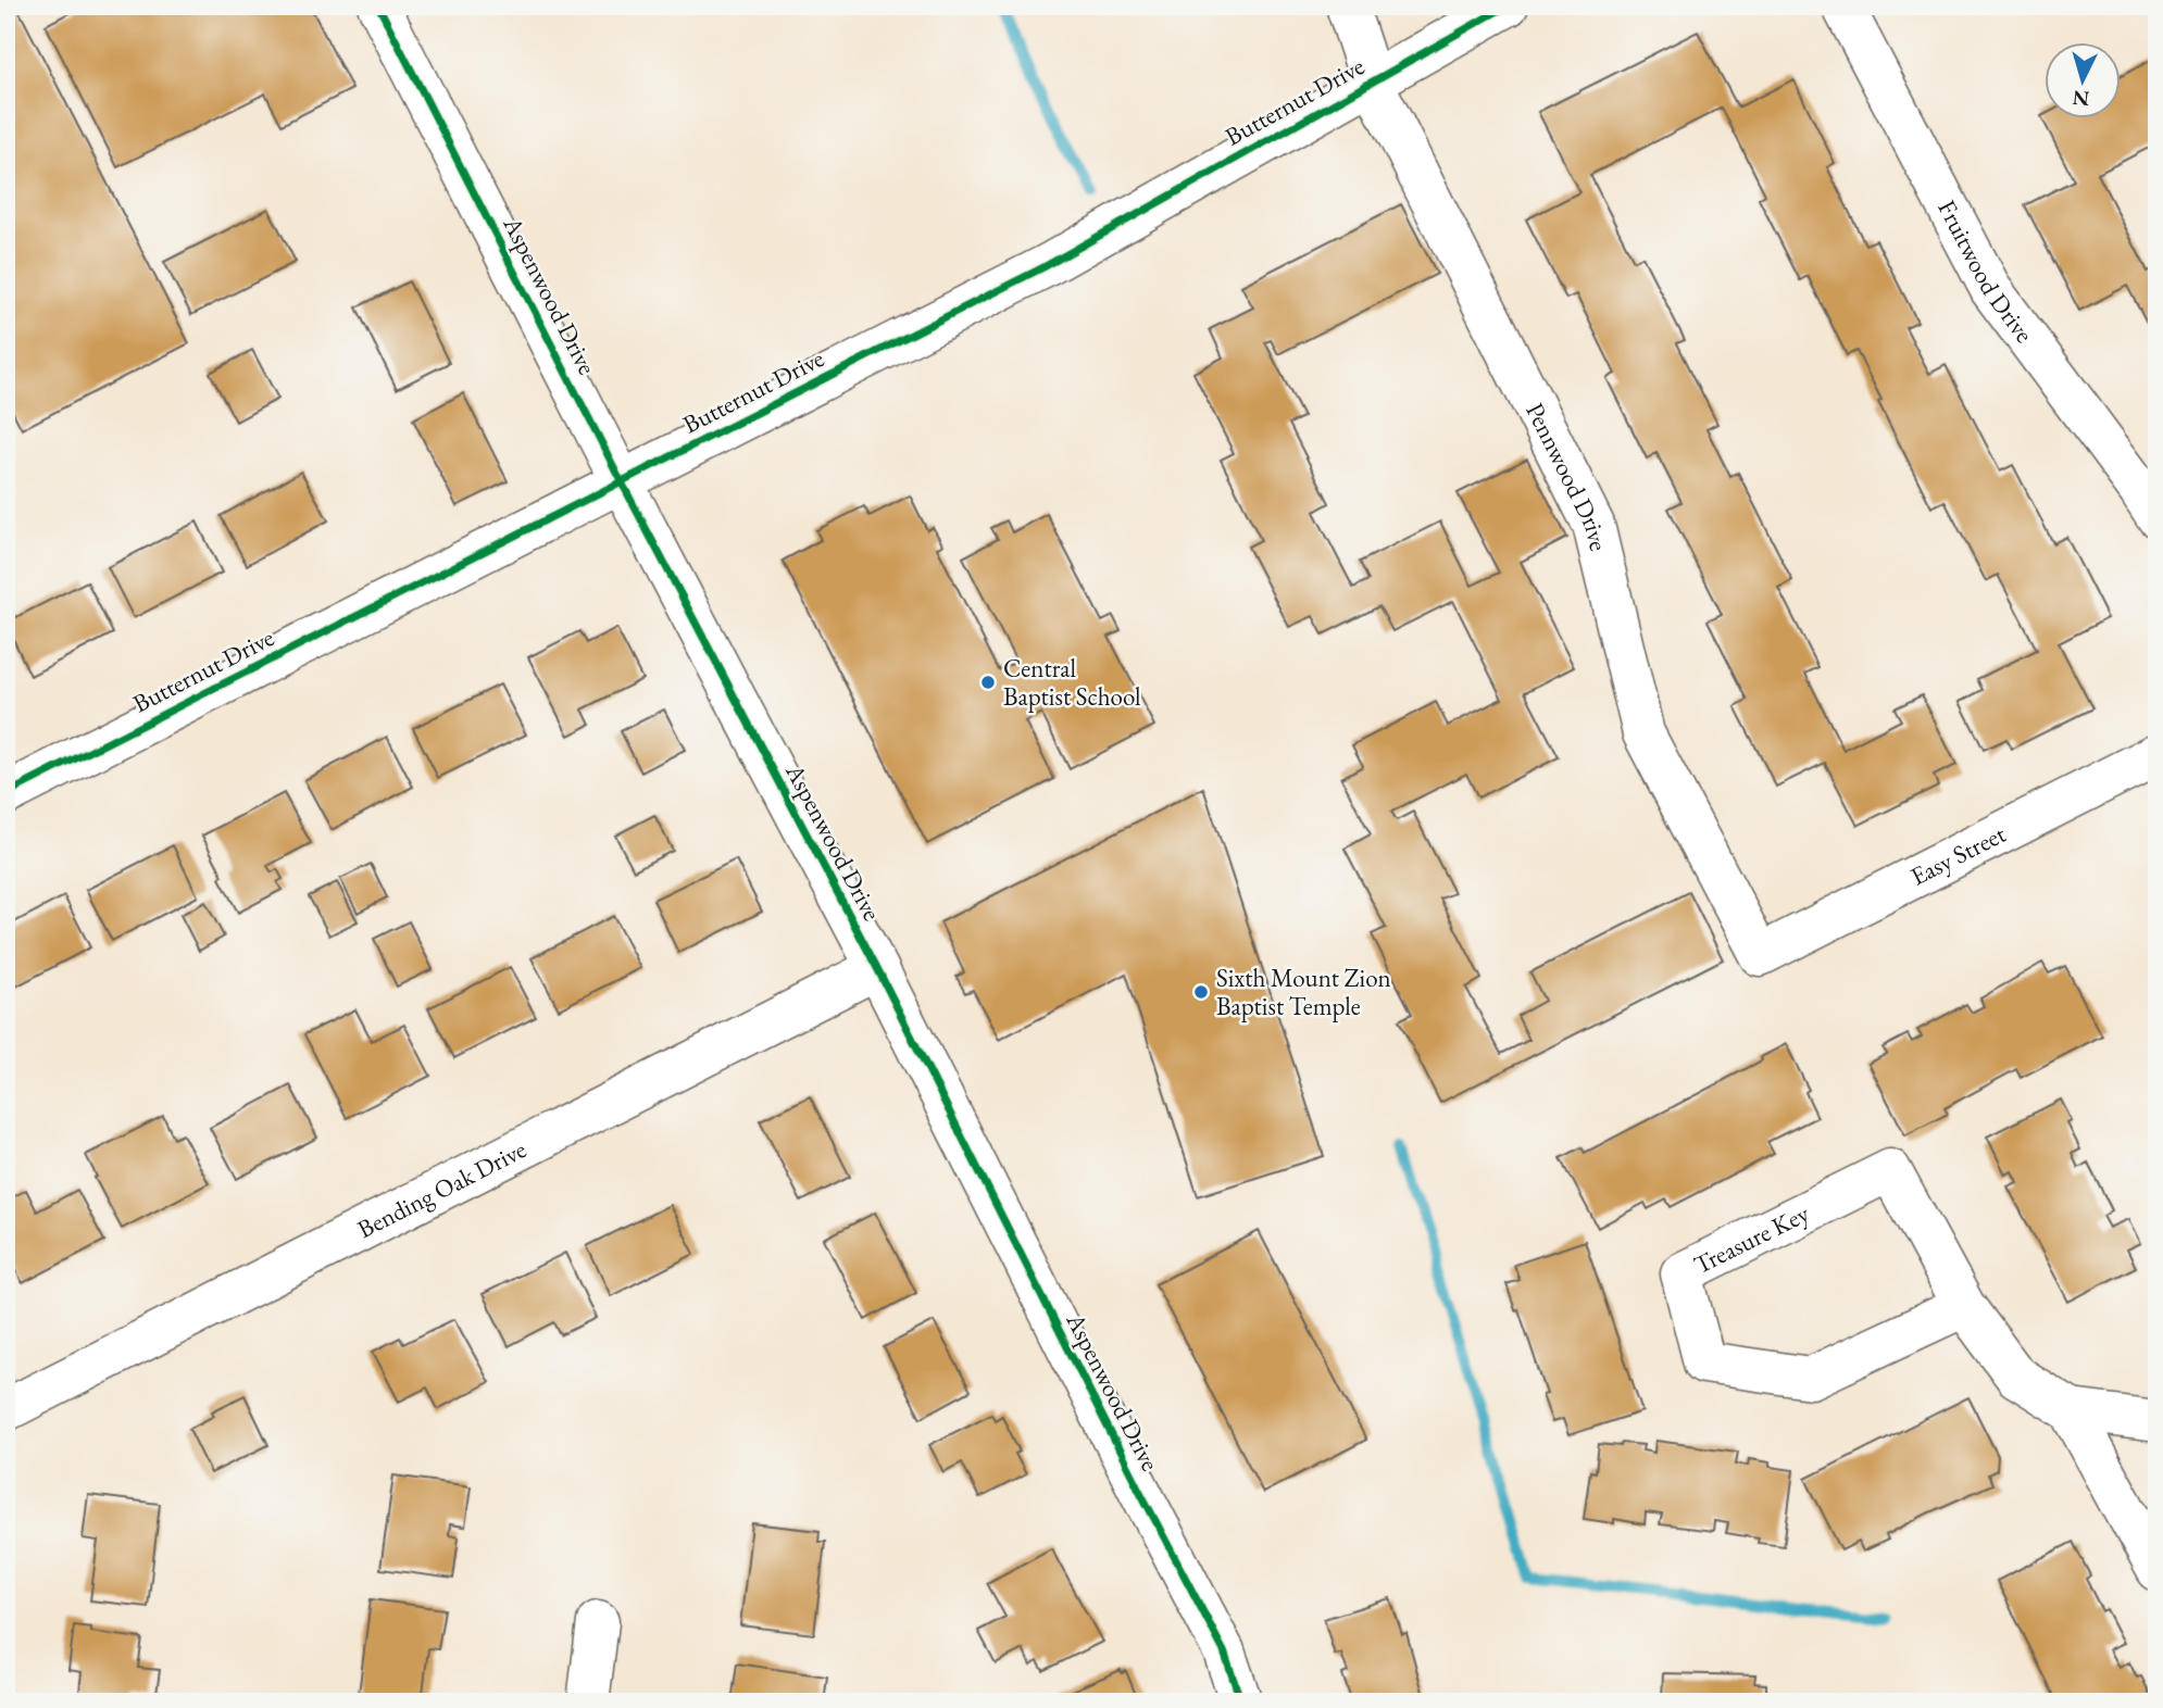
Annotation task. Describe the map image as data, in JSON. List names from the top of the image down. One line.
{"streets":{"street":["Butternut Drive","Fruitwood Drive","Aspenwood Drive","Pennwood Drive","Easy Street","Bending Oak Drive","Treasure Key"]},"crossings":[["Butternut Drive","Aspenwood Drive"],["Butternut Drive","Pennwood Drive"],["Aspenwood Drive","Bending Oak Drive"],["Pennwood Drive","Easy Street"]],"places":["Central Baptist School","Sixth Mount Zion Baptist Temple"],"north":"bottom"}
